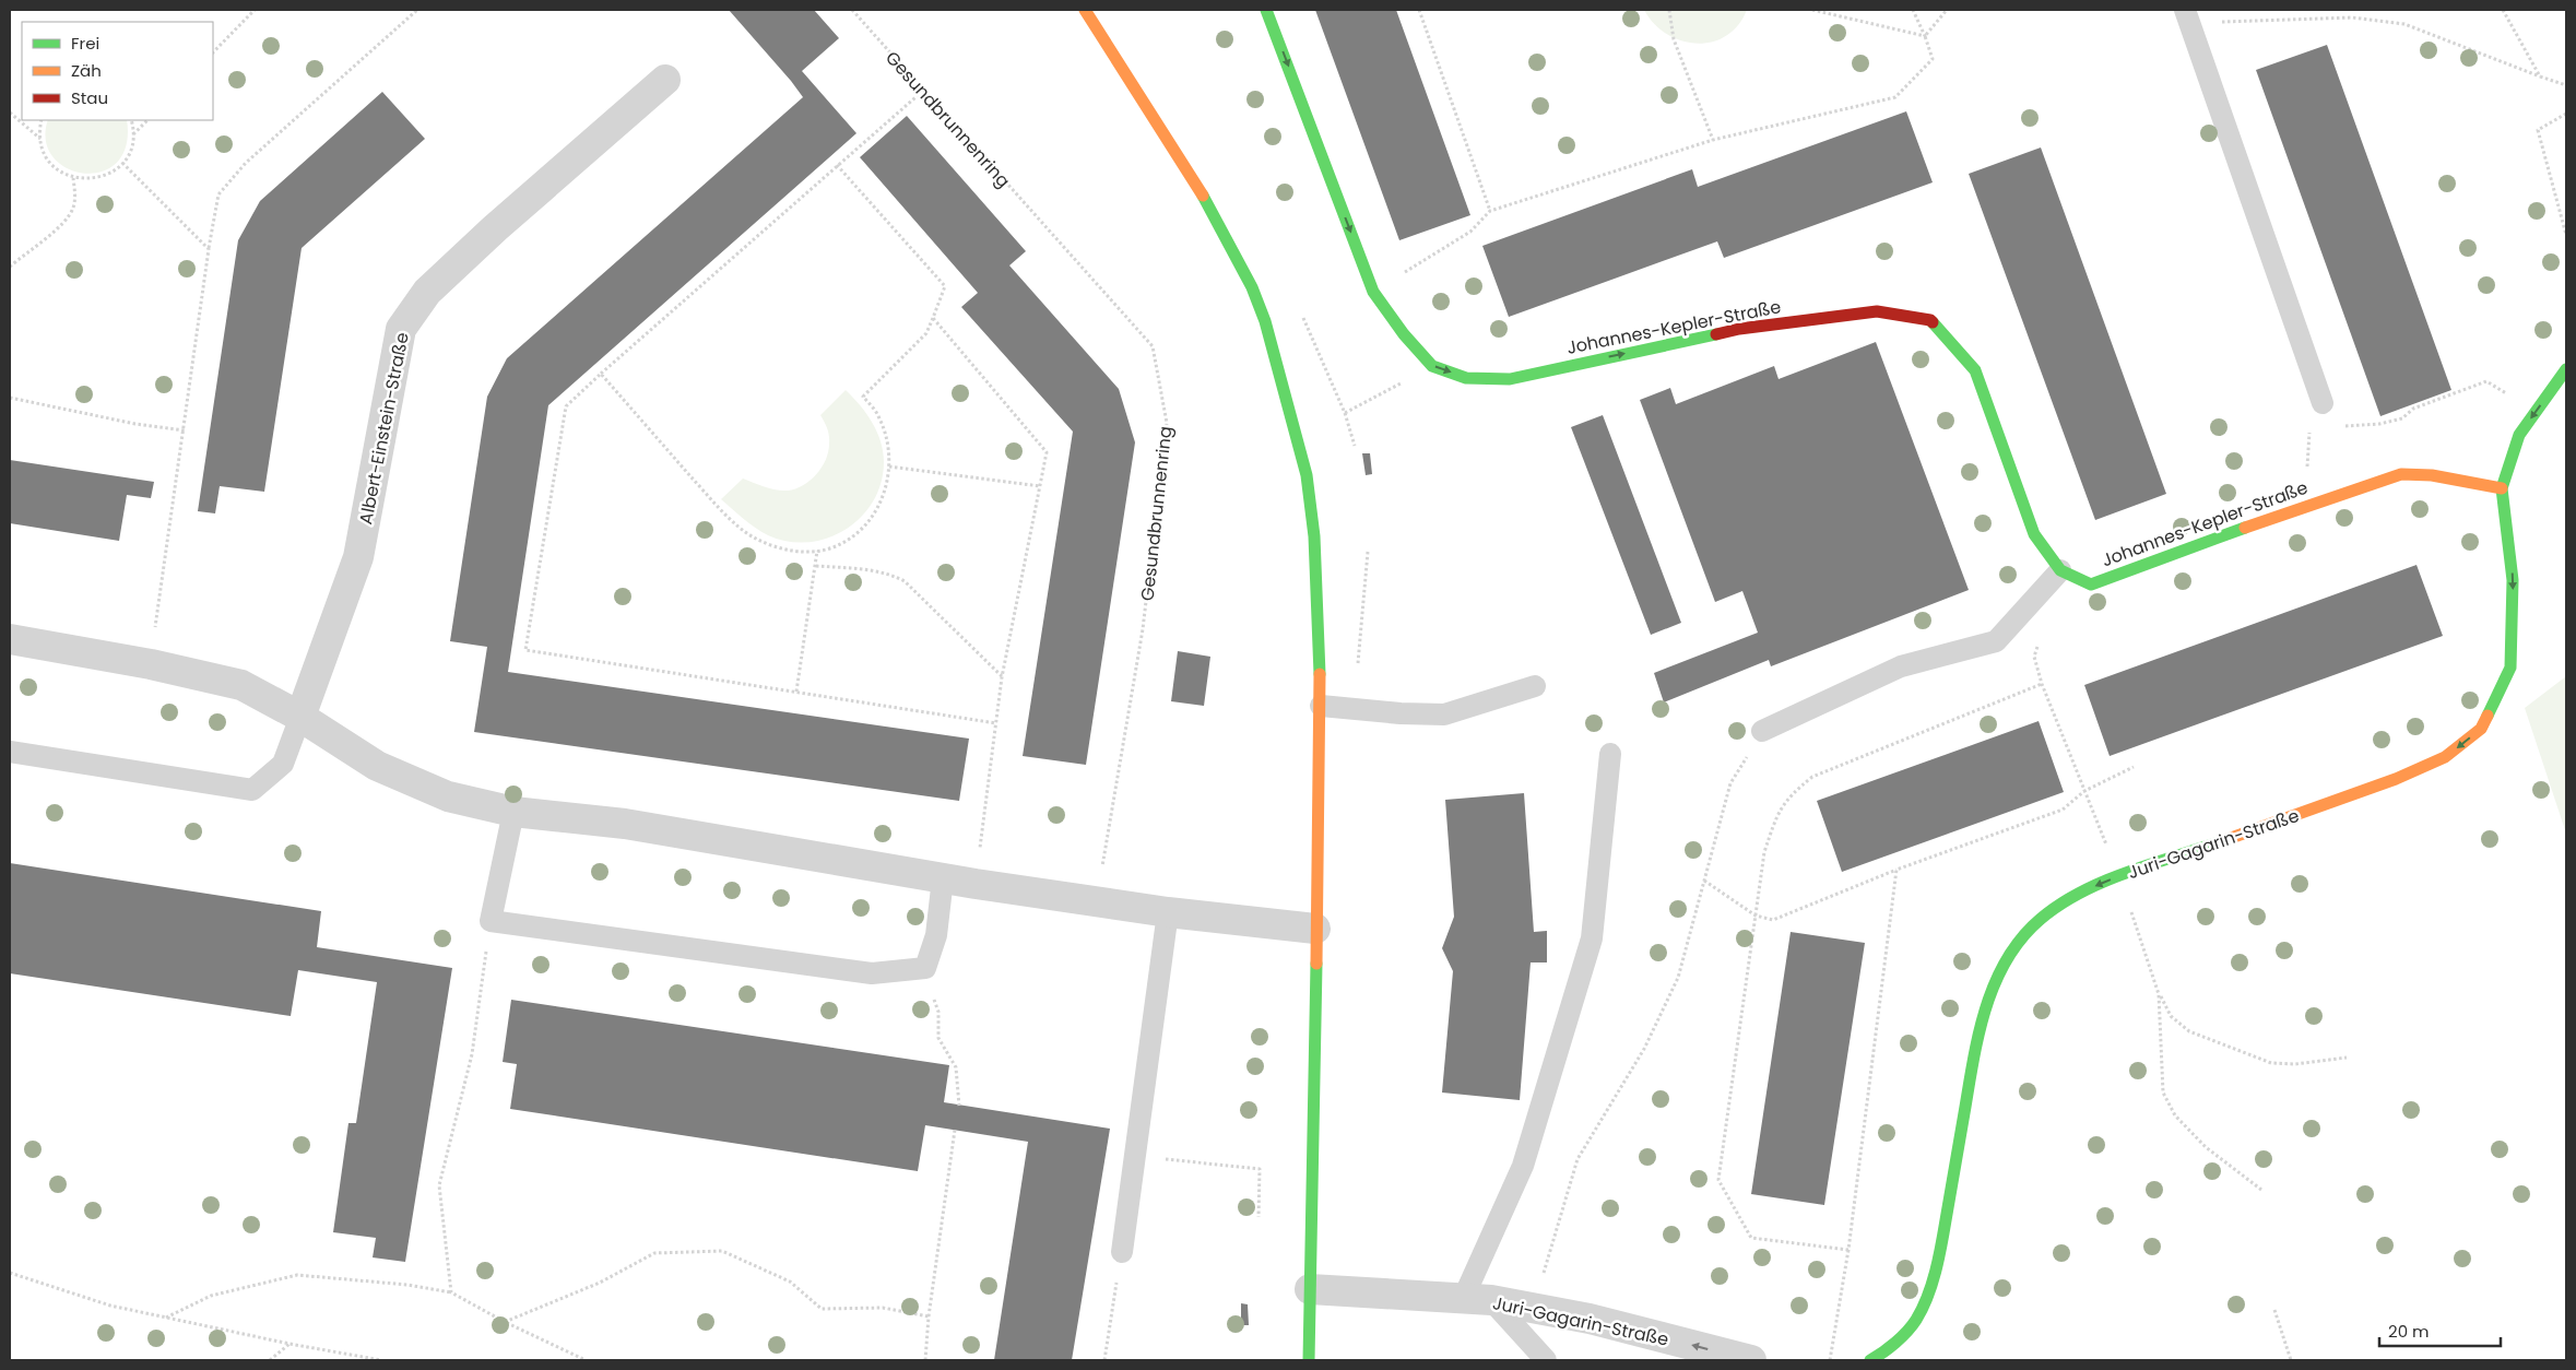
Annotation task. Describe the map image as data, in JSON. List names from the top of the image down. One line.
{"streets":{"street":["Johannes-Kepler-Straße","Albert-Einstein-Straße","Juri-Gagarin-Straße"],"path":["Gesundbrunnenring"]},"crossings":[["Johannes-Kepler-Straße","Juri-Gagarin-Straße"]],"one_way":["Johannes-Kepler-Straße","Juri-Gagarin-Straße"],"legend":["Frei","Zäh","Stau"],"scale_bar":"20 m"}
